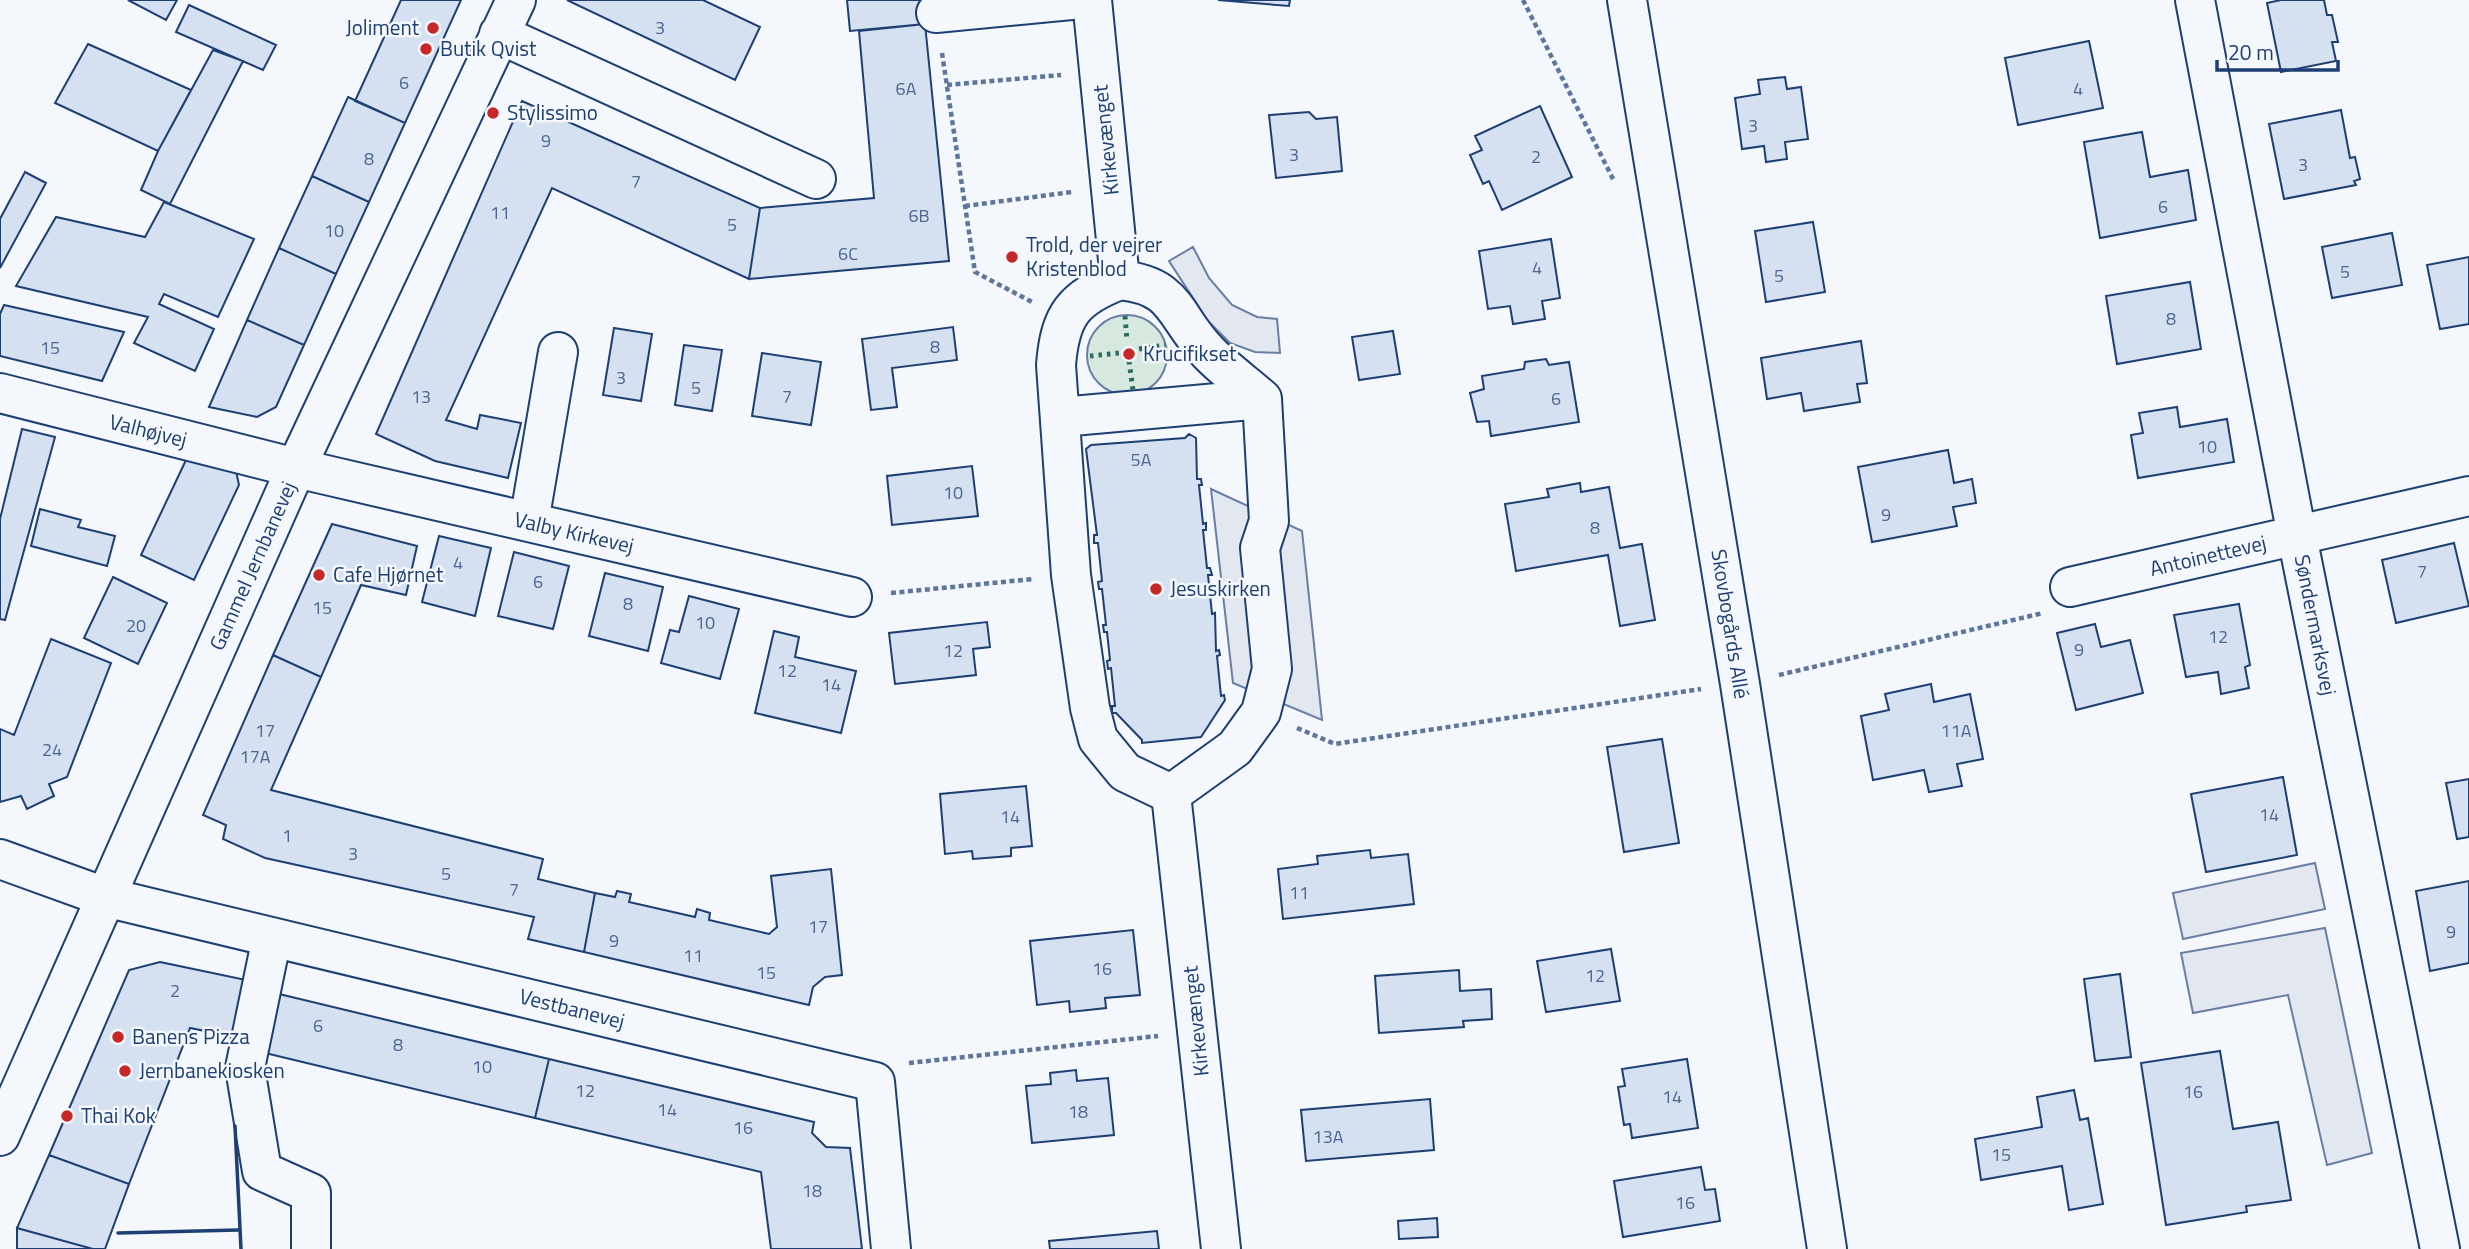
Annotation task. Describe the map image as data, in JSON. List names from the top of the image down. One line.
{"streets":{"street":["Kirkevænget","Valhøjvej","Valby Kirkevej","Antoinettevej","Gammel Jernbanevej","Skovbogårds Allé","Søndermarksvej","Vestbanevej"]},"crossings":[["Valhøjvej","Valby Kirkevej"],["Valhøjvej","Gammel Jernbanevej"],["Valby Kirkevej","Gammel Jernbanevej"],["Antoinettevej","Søndermarksvej"],["Gammel Jernbanevej","Vestbanevej"]],"places":["Joliment","Butik Qvist","Stylissimo","Trold, der vejrer Kristenblod","Krucifikset","Cafe Hjørnet","Jesuskirken","Banens Pizza","Jernbanekiosken","Thai Kok"],"house_numbers":["3","6","6A","4","3","9","3","2","8","3","7","6","11","6B","5","10","6C","4","5","5","8","8","15","3","5","13","7","6","10","5A","10","9","8","4","7","6","8","15","10","20","12","9","12","12","14","17","11A","24","17A","14","14","1","3","5","7","11","17","9","9","11","16","15","12","2","6","8","10","12","16","14","14","18","16","13A","15","18","16"],"scale_bar":"20 m"}
